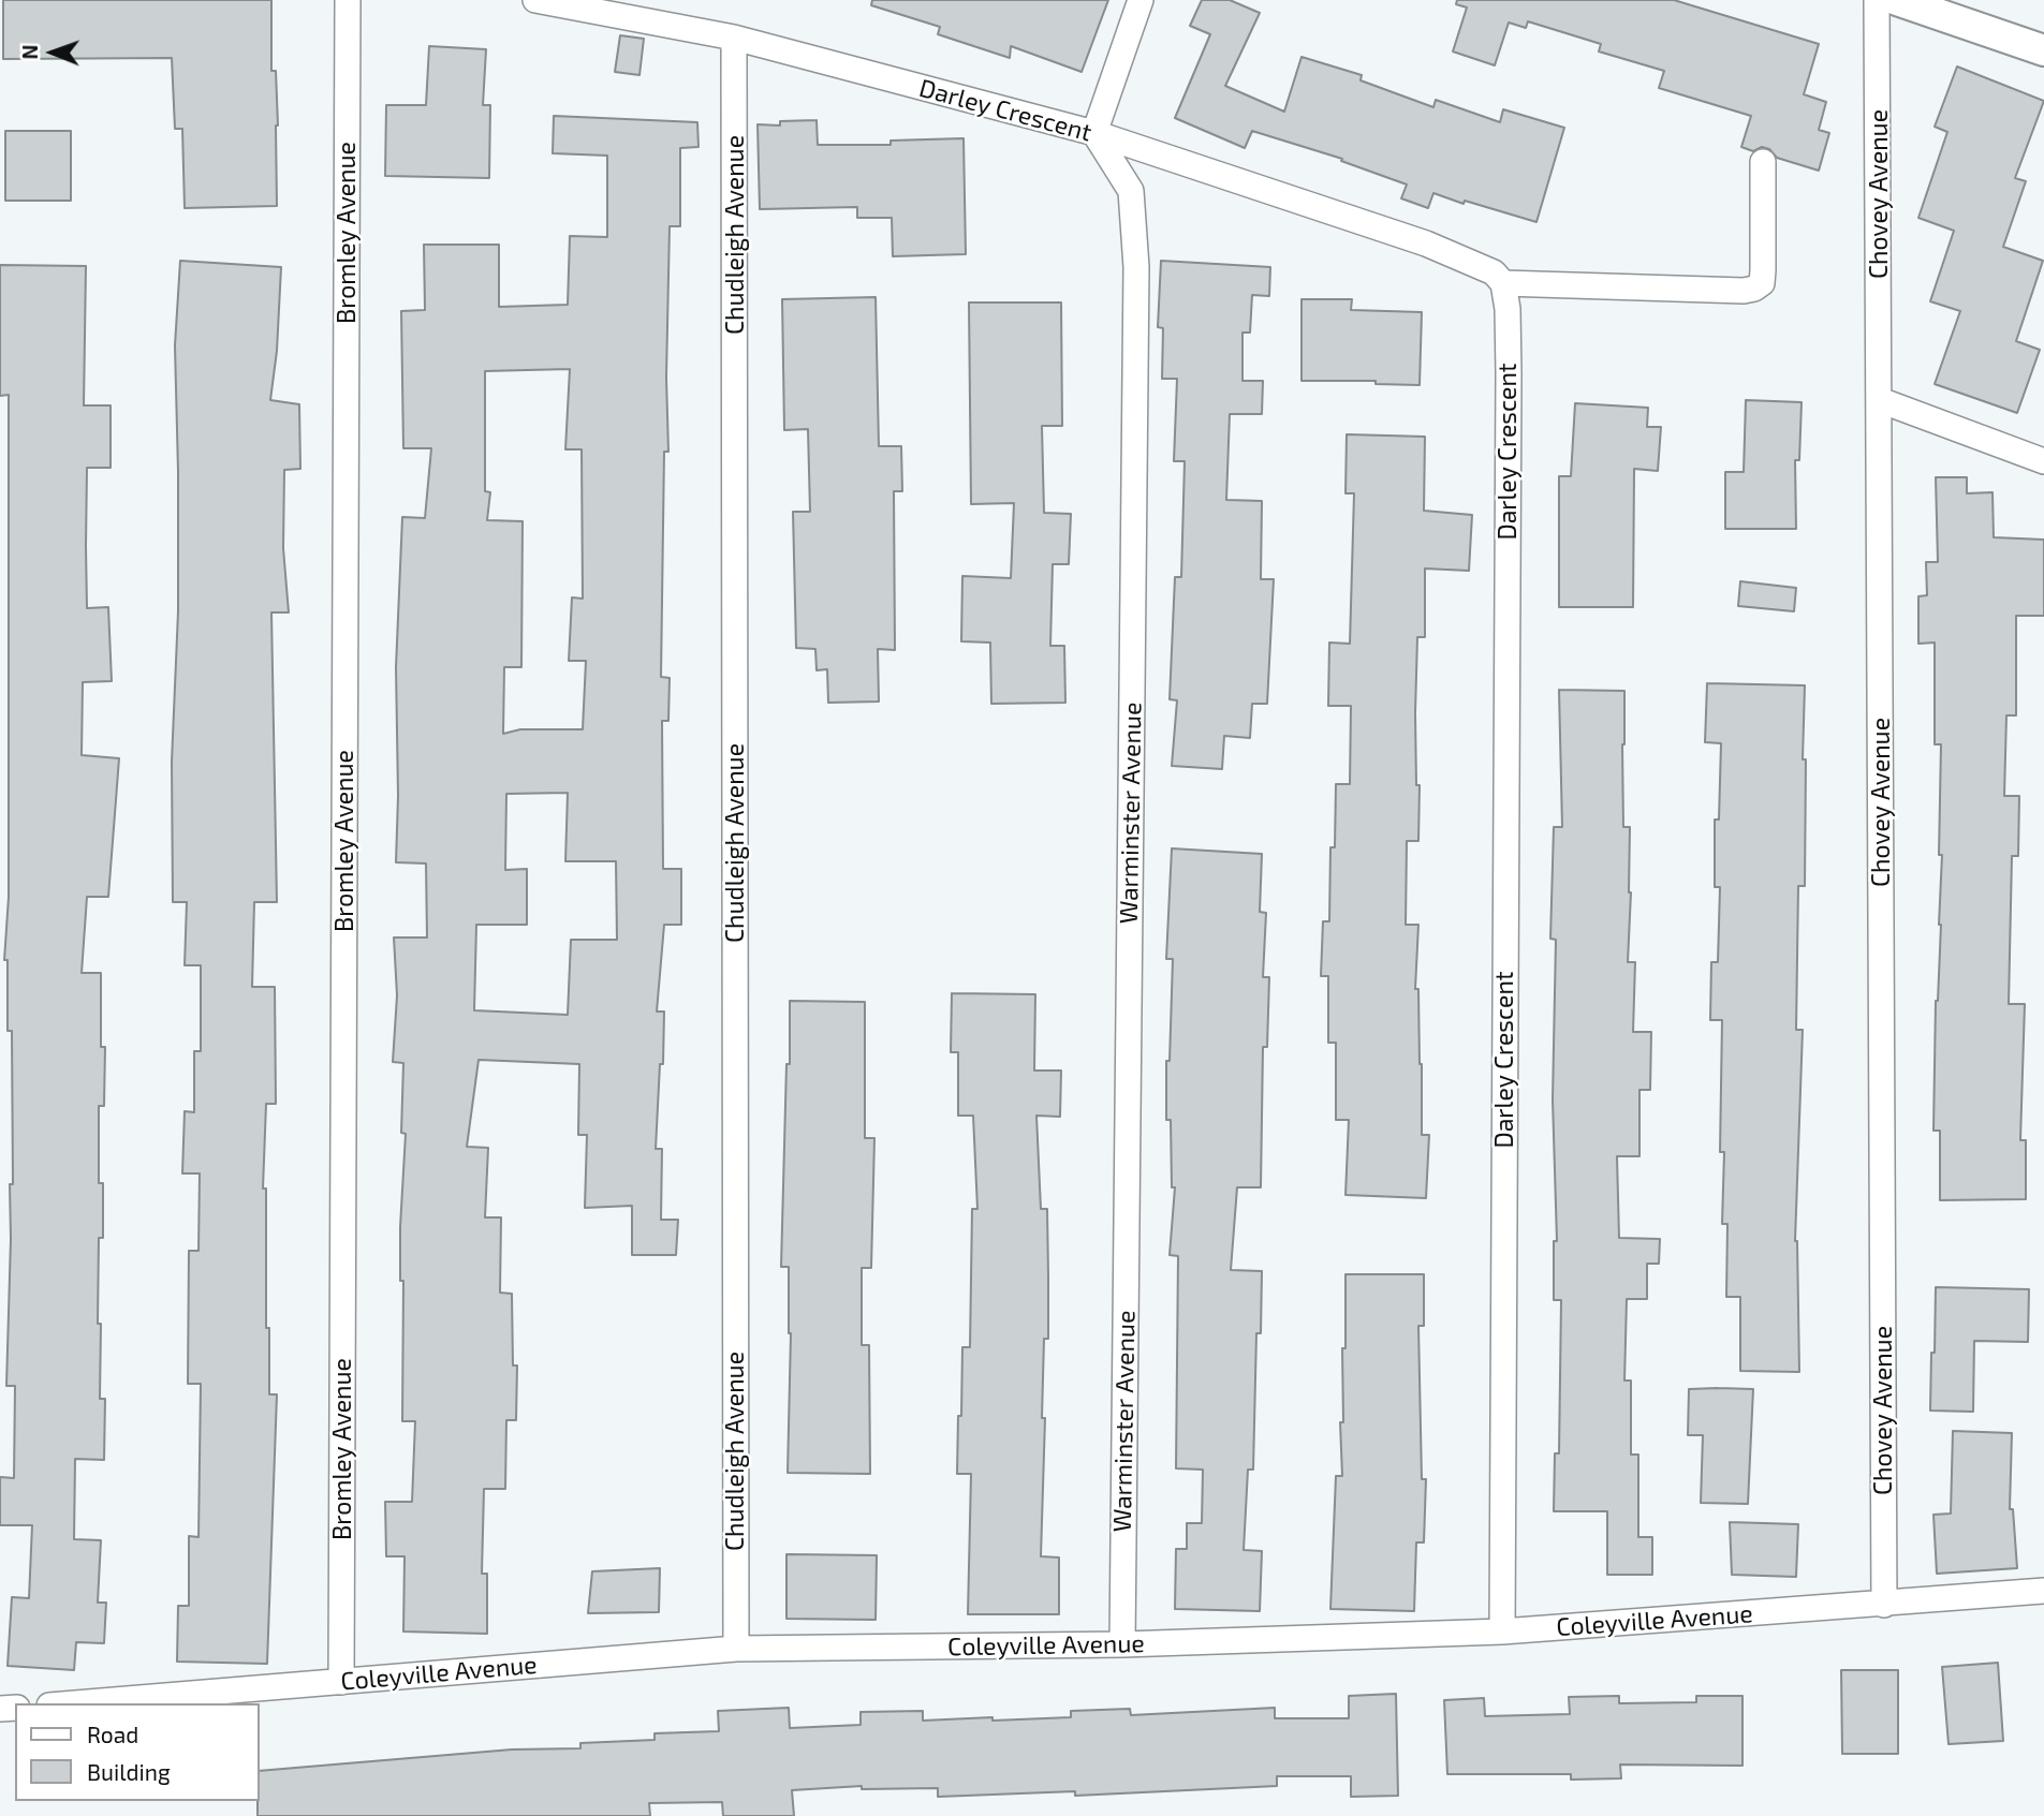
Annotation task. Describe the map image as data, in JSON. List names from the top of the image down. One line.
{"streets":{"street":["Darley Crescent","Chovey Avenue","Bromley Avenue","Chudleigh Avenue","Warminster Avenue","Coleyville Avenue"]},"crossings":[["Darley Crescent","Chudleigh Avenue"],["Darley Crescent","Warminster Avenue"],["Darley Crescent","Coleyville Avenue"],["Chovey Avenue","Coleyville Avenue"],["Bromley Avenue","Coleyville Avenue"],["Chudleigh Avenue","Coleyville Avenue"],["Warminster Avenue","Coleyville Avenue"]],"legend":["Road","Building"],"north":"left"}
